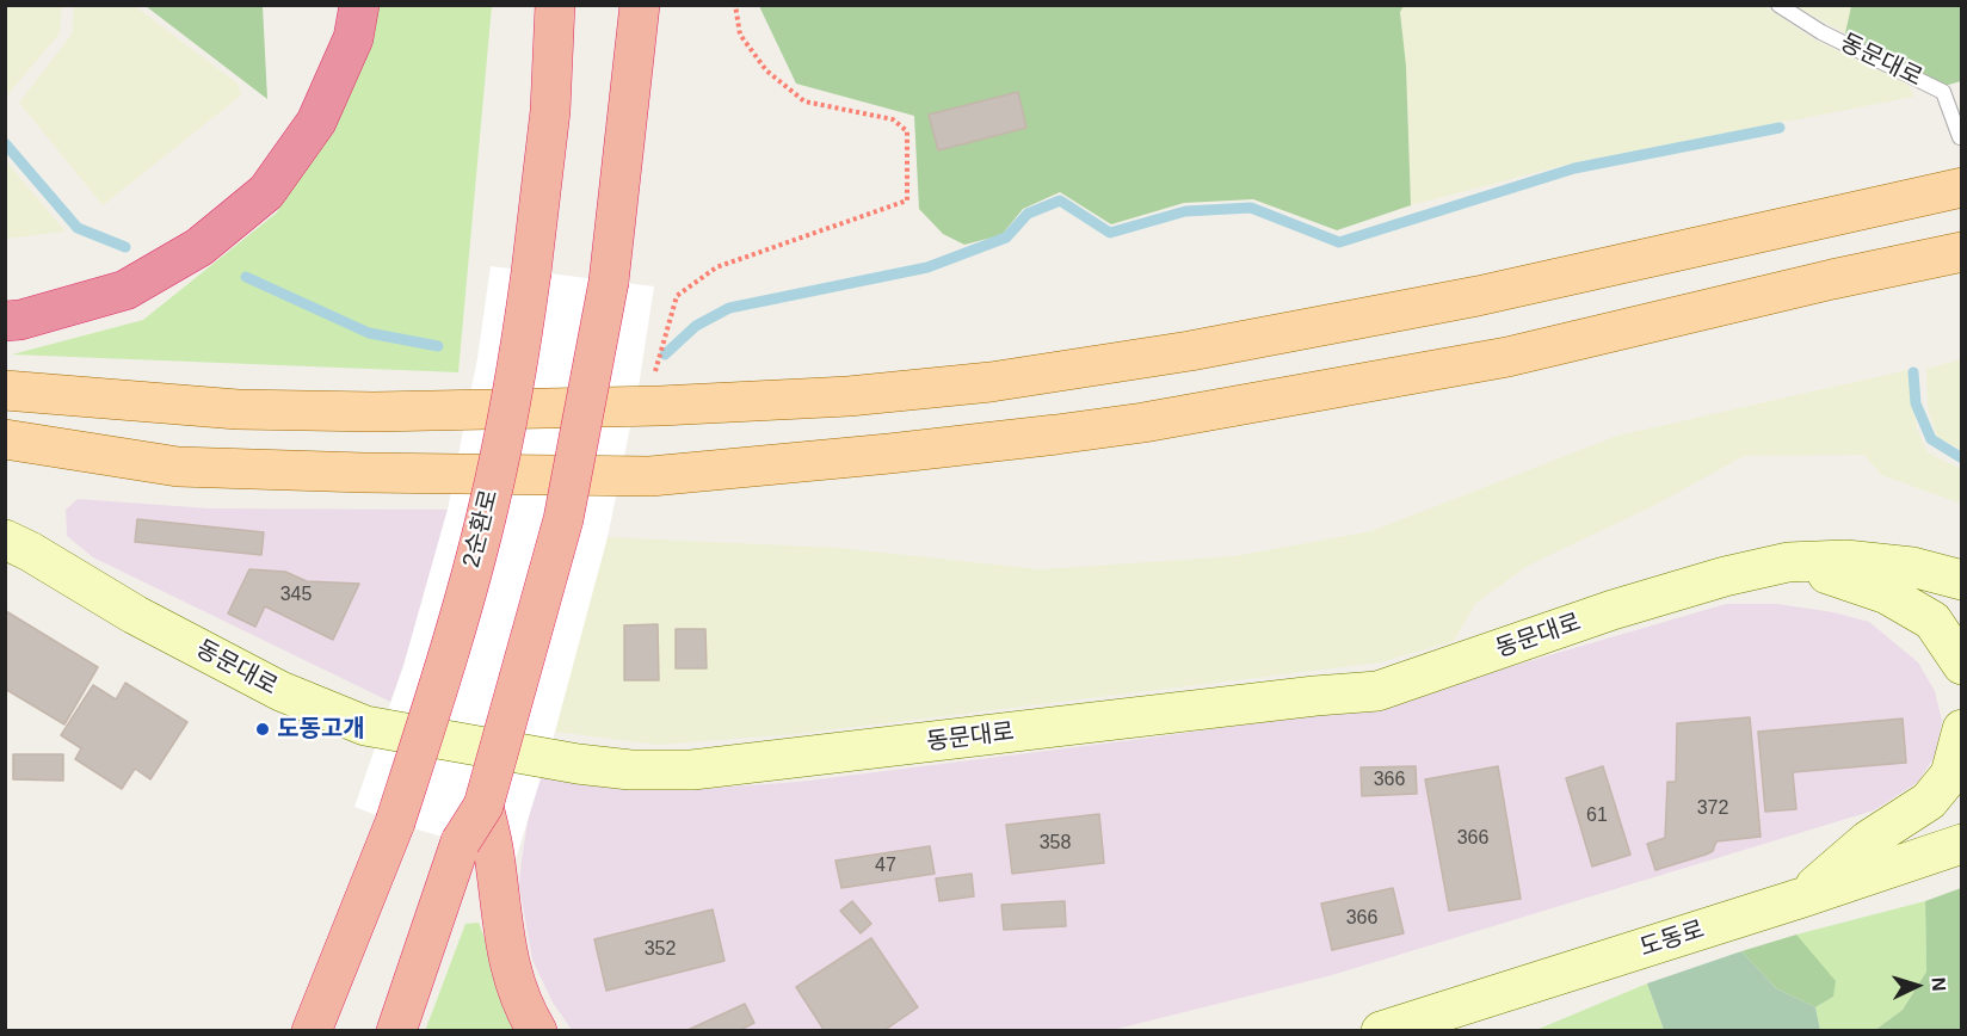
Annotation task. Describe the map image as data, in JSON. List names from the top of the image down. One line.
{"streets":{"highway":["2순환로"],"main road":["동문대로","도동로"]},"places":["도동고개"],"house_numbers":["345","366","372","61","366","358","47","366","352"],"north":"right"}
